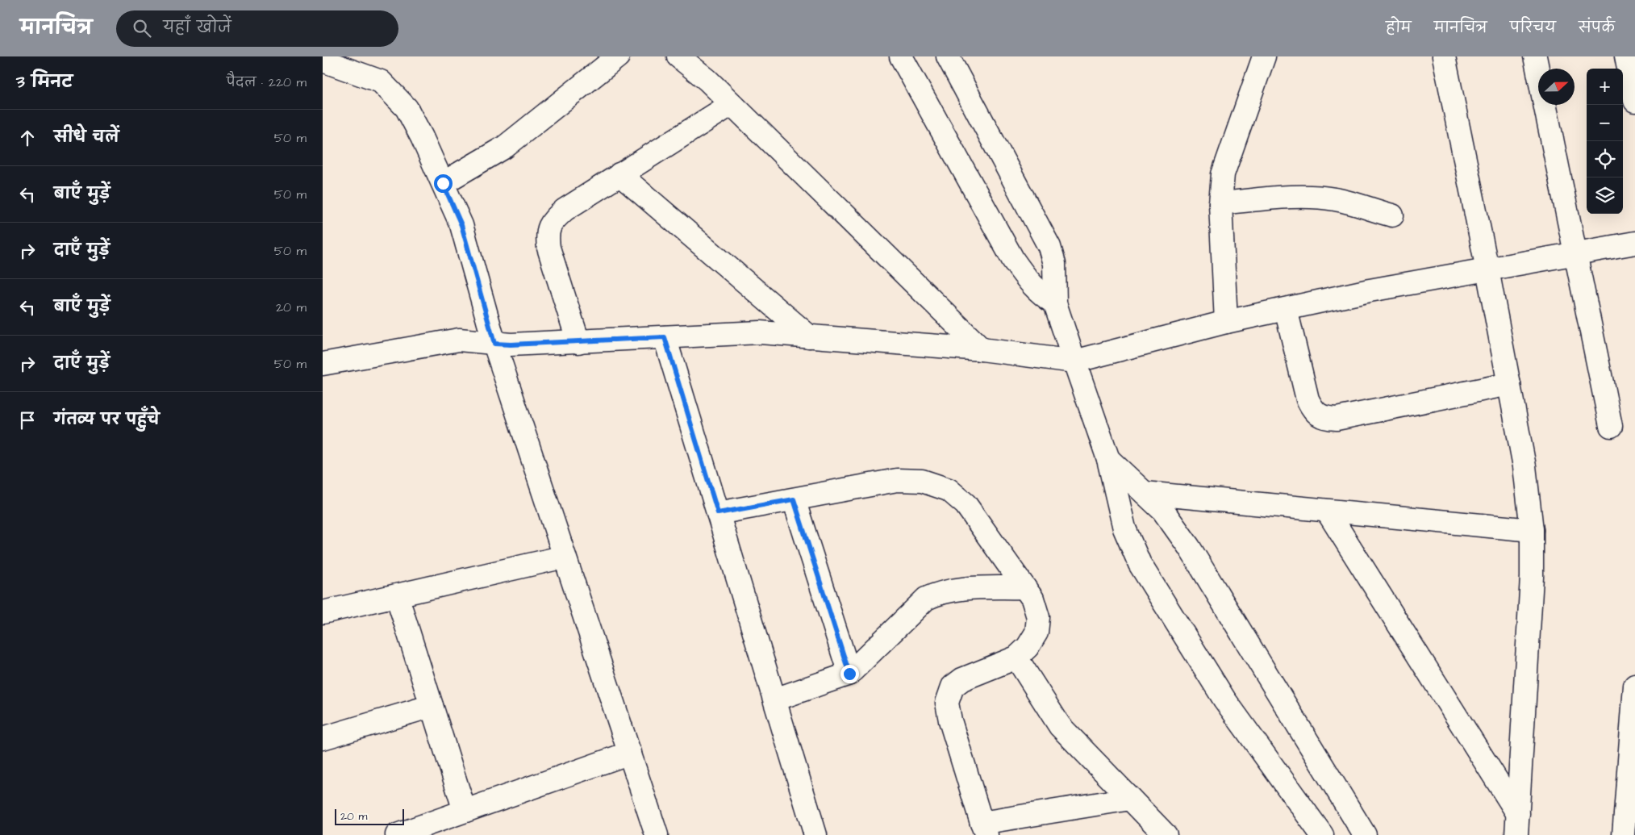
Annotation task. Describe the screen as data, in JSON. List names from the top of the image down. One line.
{"scale_bar":"20 m","north":"right","page":{"header":"मानचित्र","search":"यहाँ खोजें","nav":["होम","मानचित्र","परिचय","संपर्क"],"heading":["3 मिनट","पैदल · 220 m"],"map_buttons":["+","−"],"list":[["सीधे चलें","50 m"],["बाएँ मुड़ें","50 m"],["दाएँ मुड़ें","50 m"],["बाएँ मुड़ें","20 m"],["दाएँ मुड़ें","50 m"],"गंतव्य पर पहुँचे"],"scale":"20 m"}}
